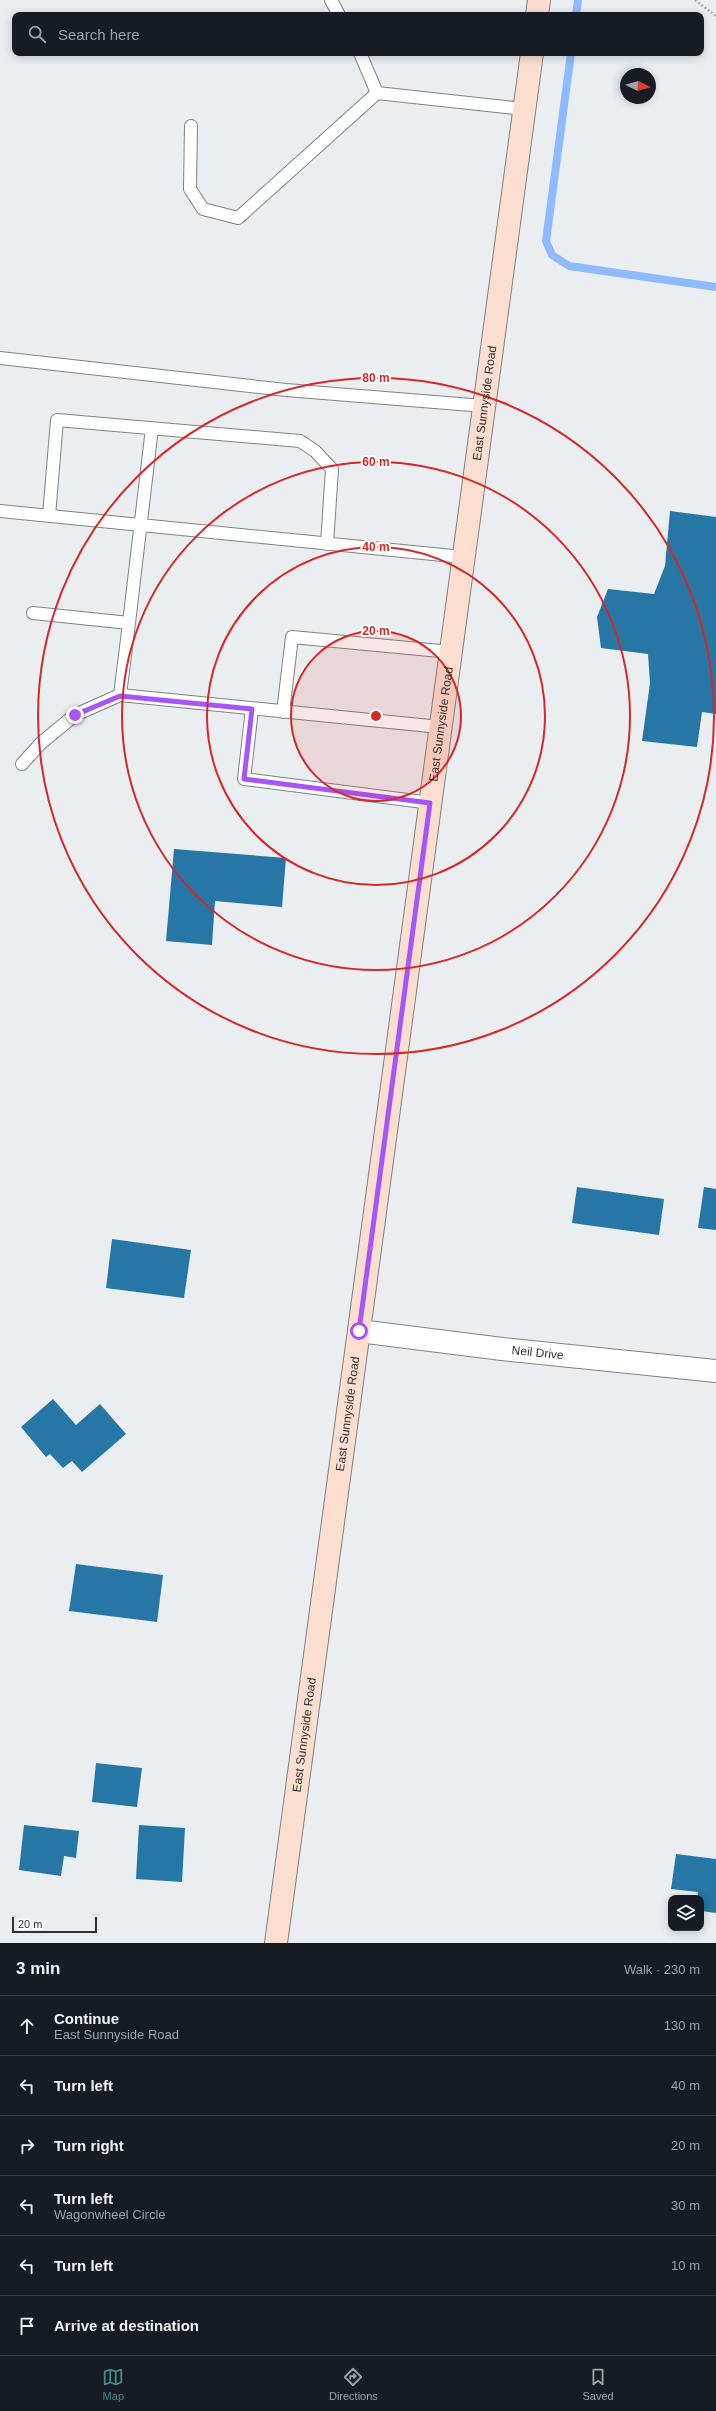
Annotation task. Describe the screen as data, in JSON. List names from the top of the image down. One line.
{"streets":{"main road":["East Sunnyside Road"],"street":["Neil Drive"]},"crossings":[["East Sunnyside Road","Neil Drive"]],"scale_bar":"20 m","north":"right","page":{"search":"Search here","scale":"20 m","heading":["3 min","Walk · 230 m"],"list":[["Continue","East Sunnyside Road","130 m"],["Turn left","40 m"],["Turn right","20 m"],["Turn left","Wagonwheel Circle","30 m"],["Turn left","10 m"],"Arrive at destination"],"nav":["Map","Directions","Saved"]},"rings":["80 m","60 m","40 m","20 m"]}
